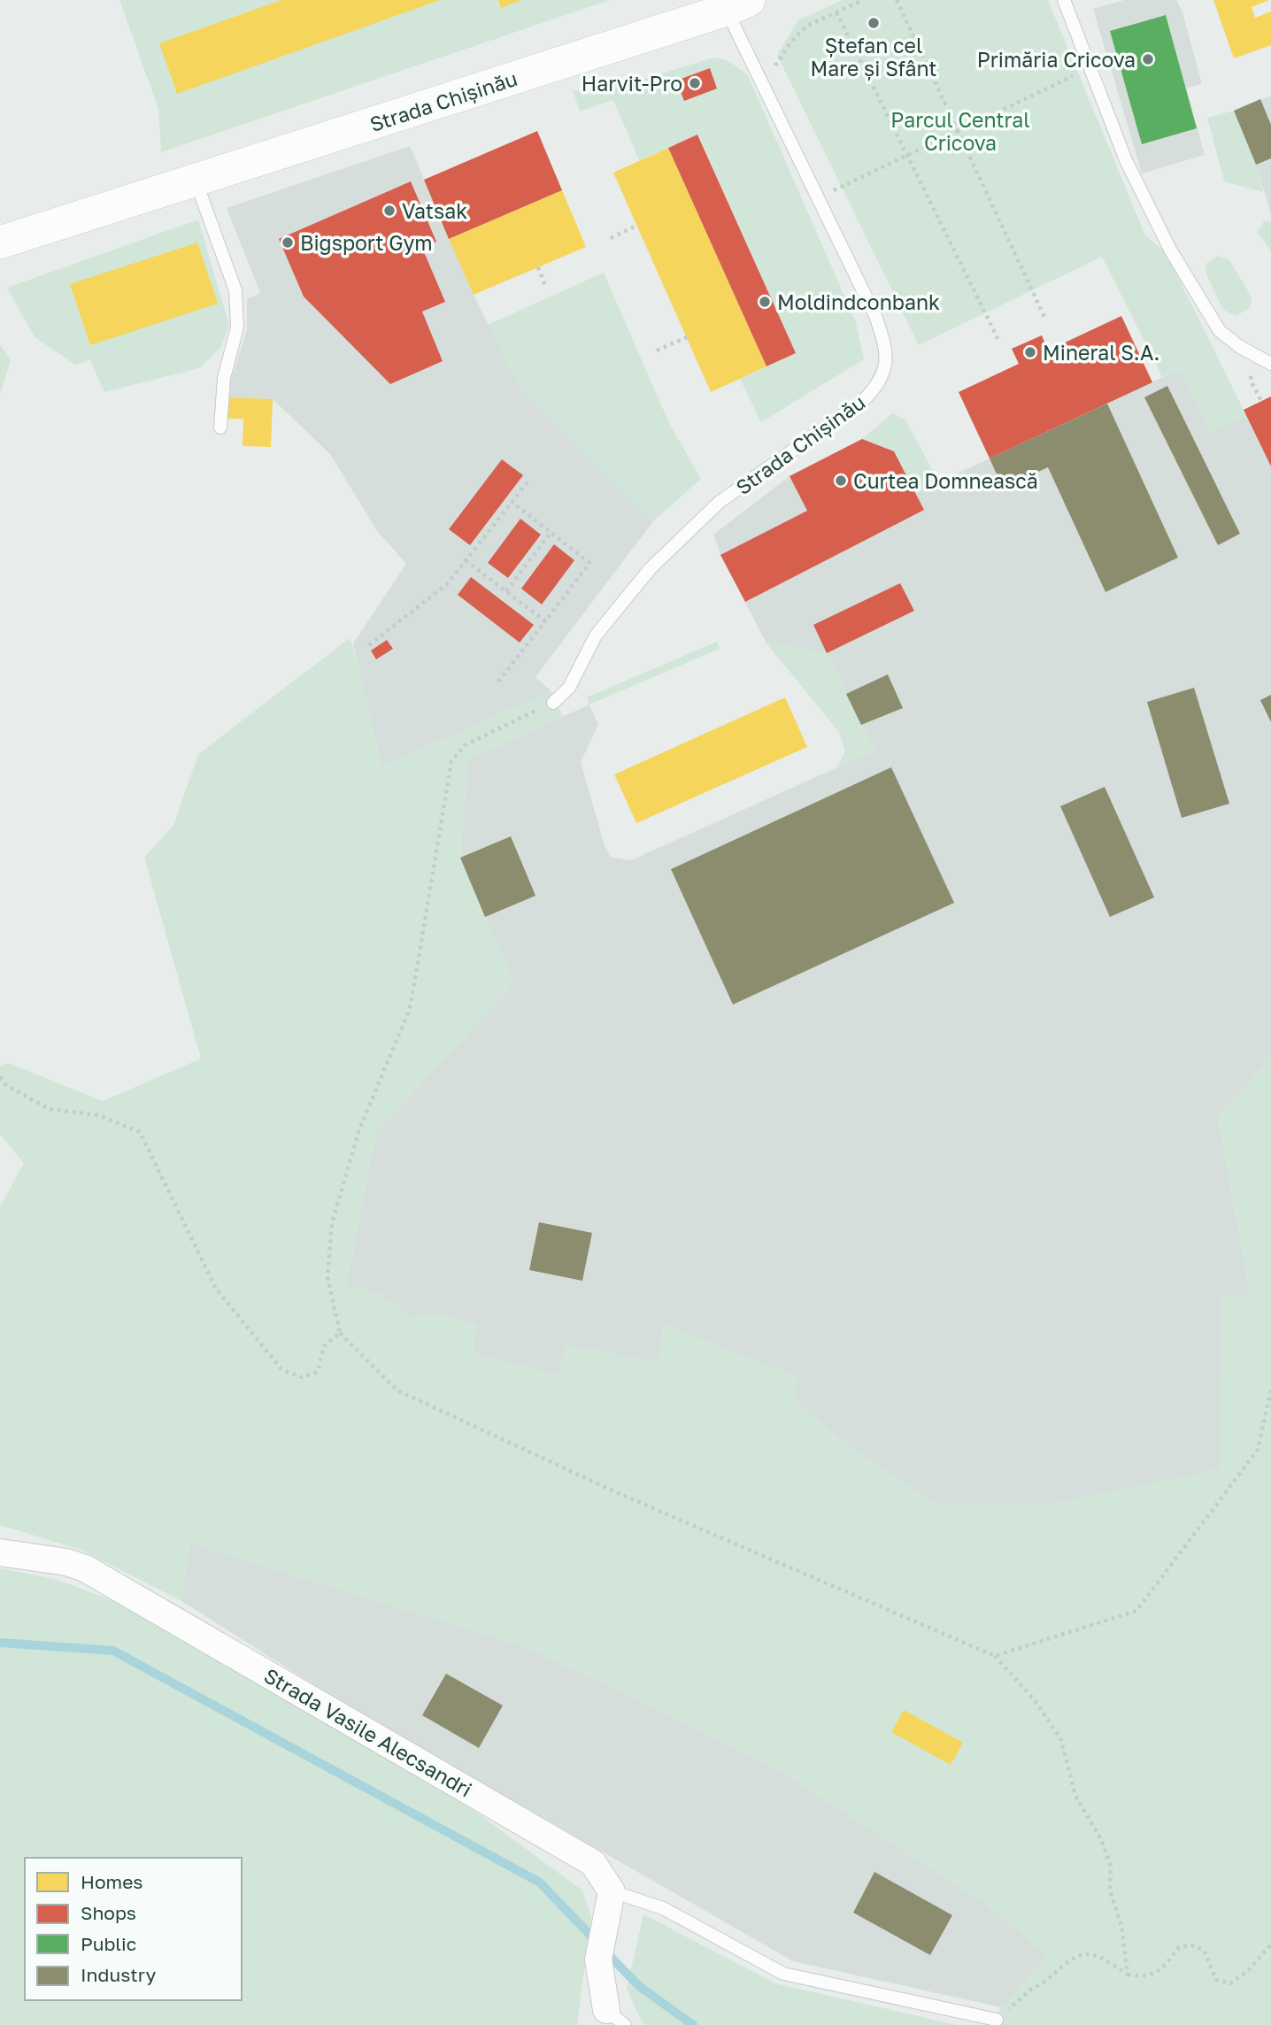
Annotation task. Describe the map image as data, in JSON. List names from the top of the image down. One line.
{"streets":{"street":["Strada Chișinău","Strada Vasile Alecsandri"]},"parks":["Parcul Central Cricova"],"places":["Ștefan cel Mare și Sfânt","Primăria Cricova","Harvit-Pro","Vatsak","Bigsport Gym","Moldindconbank","Mineral S.A.","Curtea Domnească"],"legend":["Homes","Shops","Public","Industry"]}
